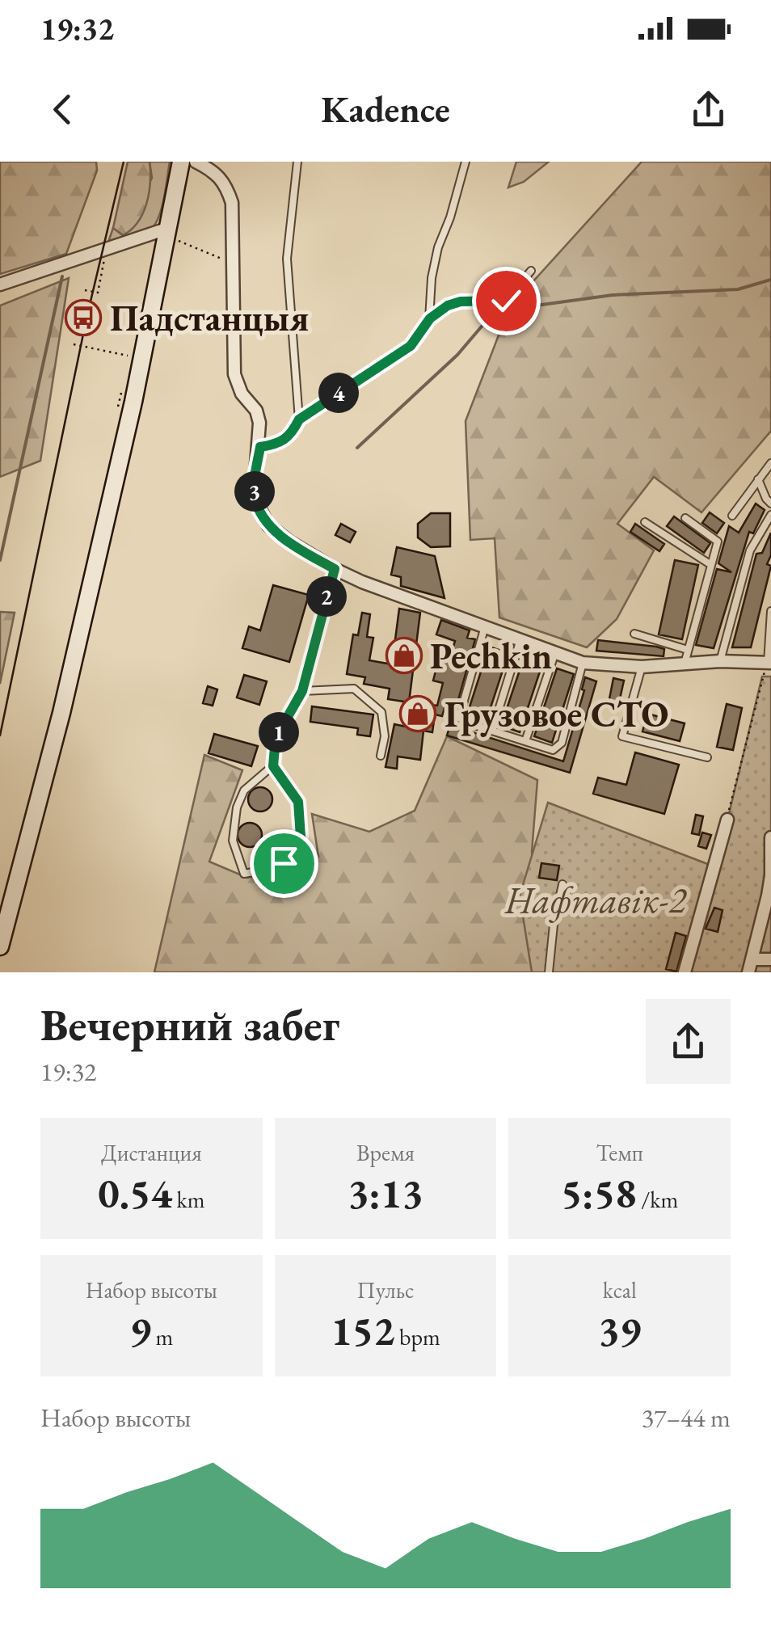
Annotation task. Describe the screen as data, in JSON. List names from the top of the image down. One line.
{"parks":["Нафтавік-2"],"places":{"bus stop":["Падстанцыя"],"shop":["Pechkin","Грузовое СТО"]},"page":{"status":"19:32","header":"Kadence","pins":["4","3","2","1"],"heading":["Вечерний забег","19:32"],"stats":[["Дистанция","0.54 km"],["Время","3:13"],["Темп","5:58 /km"],["Набор высоты","9 m"],["Пульс","152 bpm"],["kcal","39"]],"chart":["Набор высоты","37–44 m"]}}
